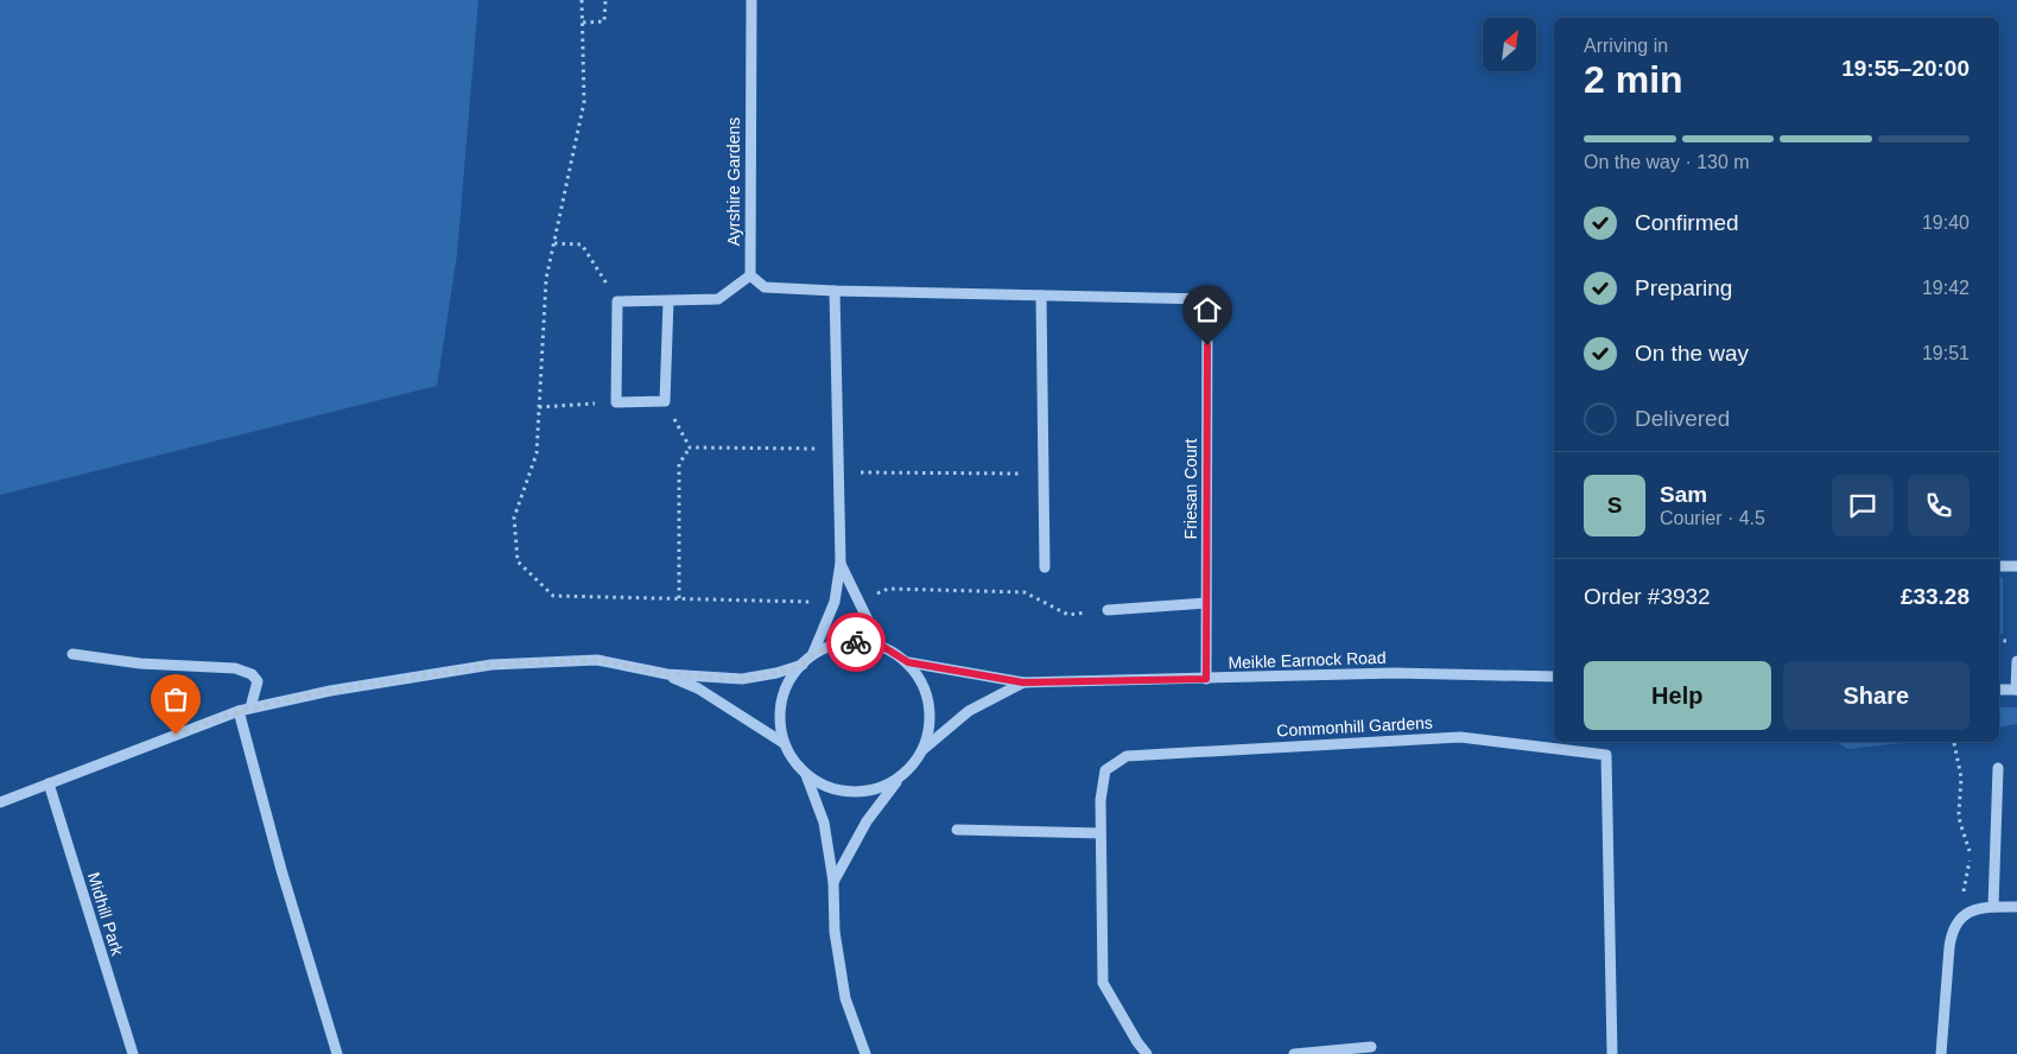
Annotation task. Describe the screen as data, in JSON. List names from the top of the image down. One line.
{"streets":{"street":["Ayrshire Gardens","Friesan Court","Meikle Earnock Road","Commonhill Gardens","Midhill Park"]},"crossings":[["Friesan Court","Meikle Earnock Road"]],"north":"top right","page":{"heading":["2 min","Arriving in","19:55–20:00"],"panel":["Sam","Courier · 4.5","Order #3932","£33.28"],"bar":"On the way · 130 m","list":[["Confirmed","19:40"],["Preparing","19:42"],["On the way","19:51"],"Delivered"],"round":"S","buttons":["Help","Share"]}}
